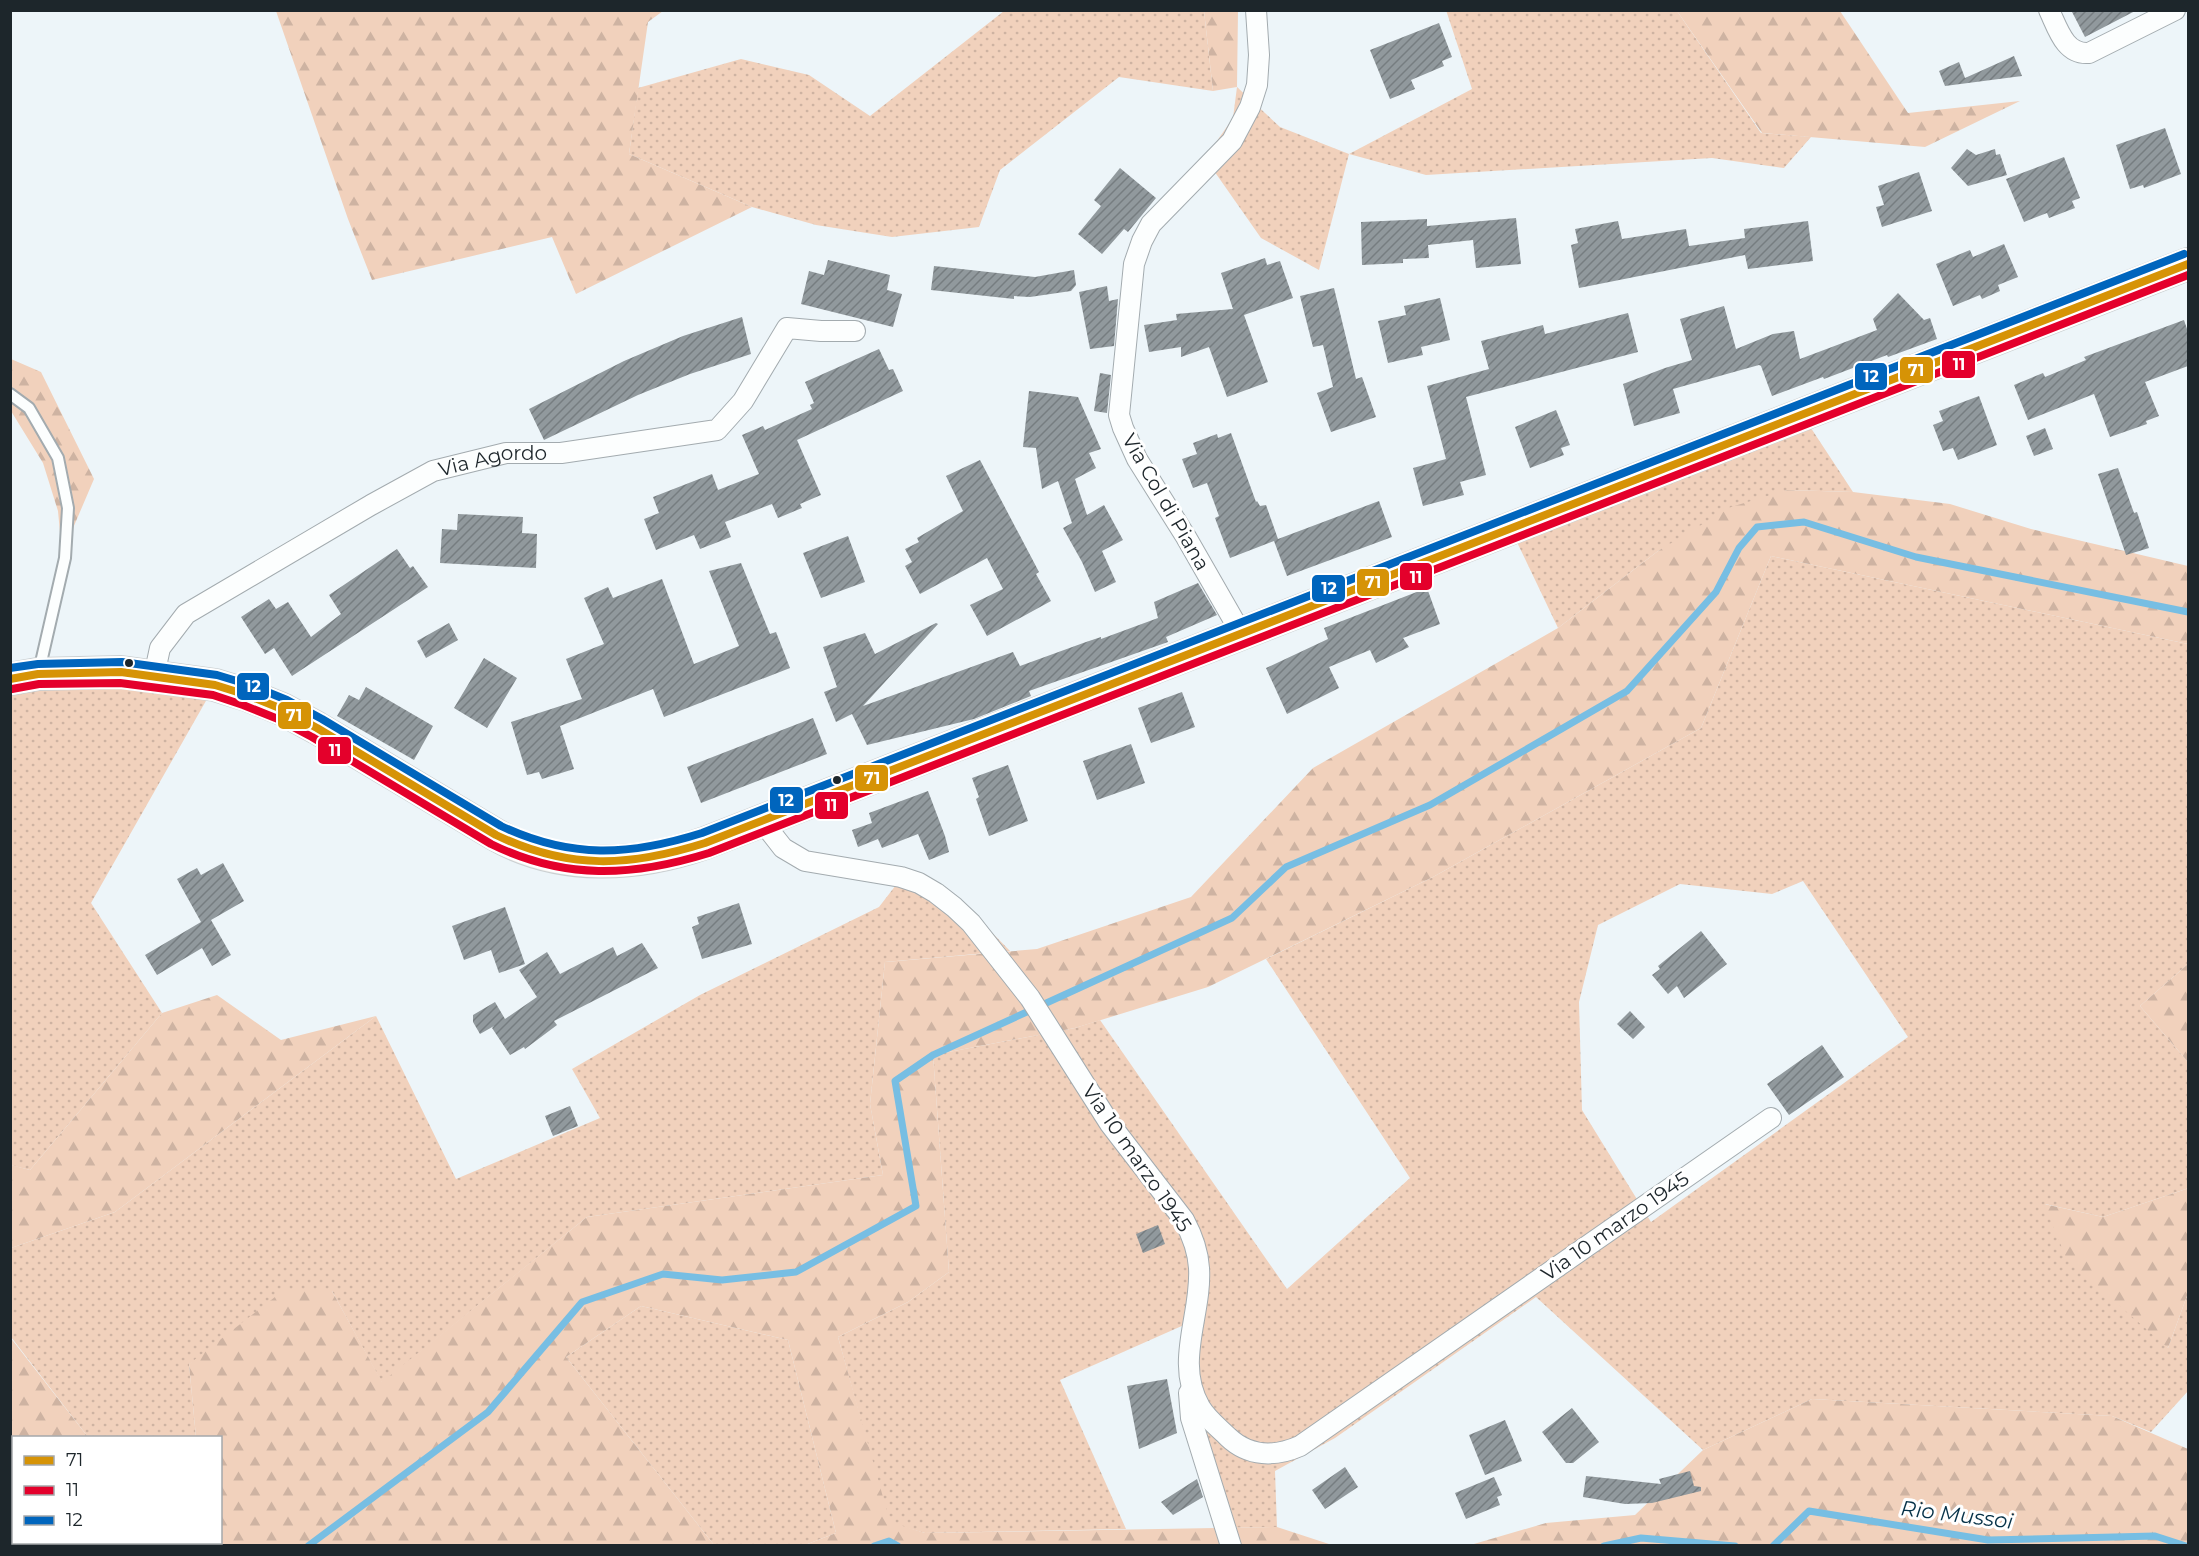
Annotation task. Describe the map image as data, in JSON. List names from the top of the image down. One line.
{"streets":{"street":["Via Agordo","Via Col di Piana","Via 10 marzo 1945"]},"water":["Rio Mussoi"],"lines":["transit line 12","transit line 71","transit line 11"],"legend":["71","11","12"]}
